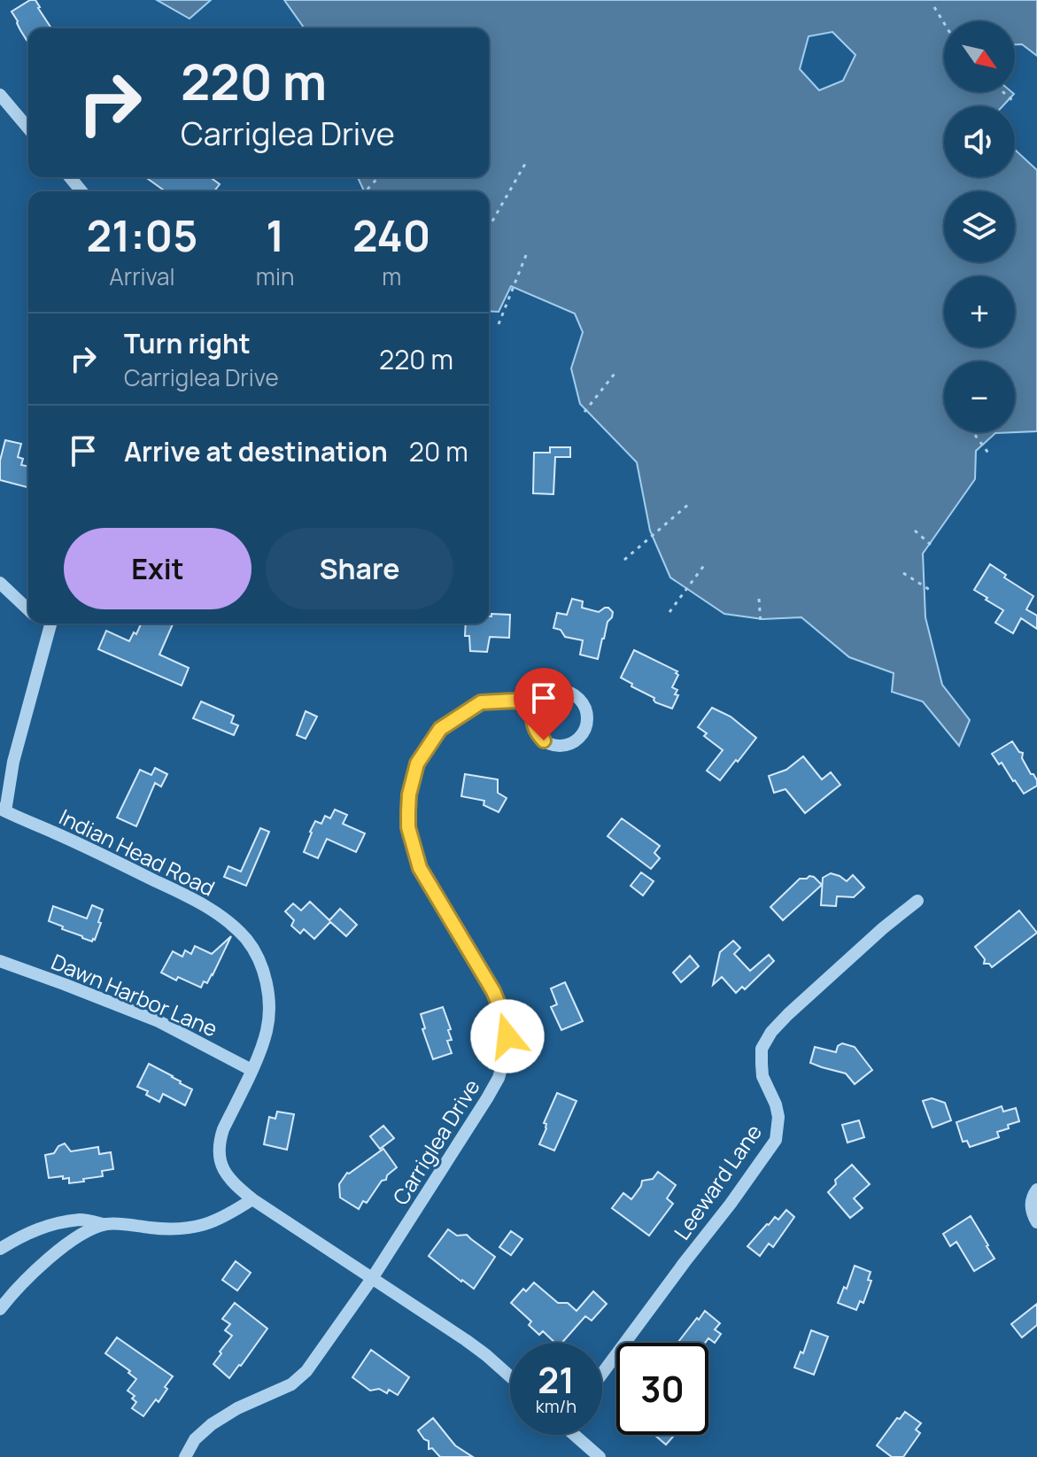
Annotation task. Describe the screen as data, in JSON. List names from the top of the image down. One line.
{"streets":{"street":["Indian Head Road","Dawn Harbor Lane","Carriglea Drive","Leeward Lane"]},"crossings":[["Indian Head Road","Dawn Harbor Lane"],["Indian Head Road","Carriglea Drive"]],"north":"bottom right","page":{"map_buttons":["+","−"],"turn":["220 m","Carriglea Drive"],"eta":["21:05","Arrival","1","min","240","m"],"list":[{"name":"Turn right","note":"Carriglea Drive","value":"220 m"},{"name":"Arrive at destination","value":"20 m"}],"buttons":["Exit","Share"],"speed":"21 km/h","limit":"30"}}
